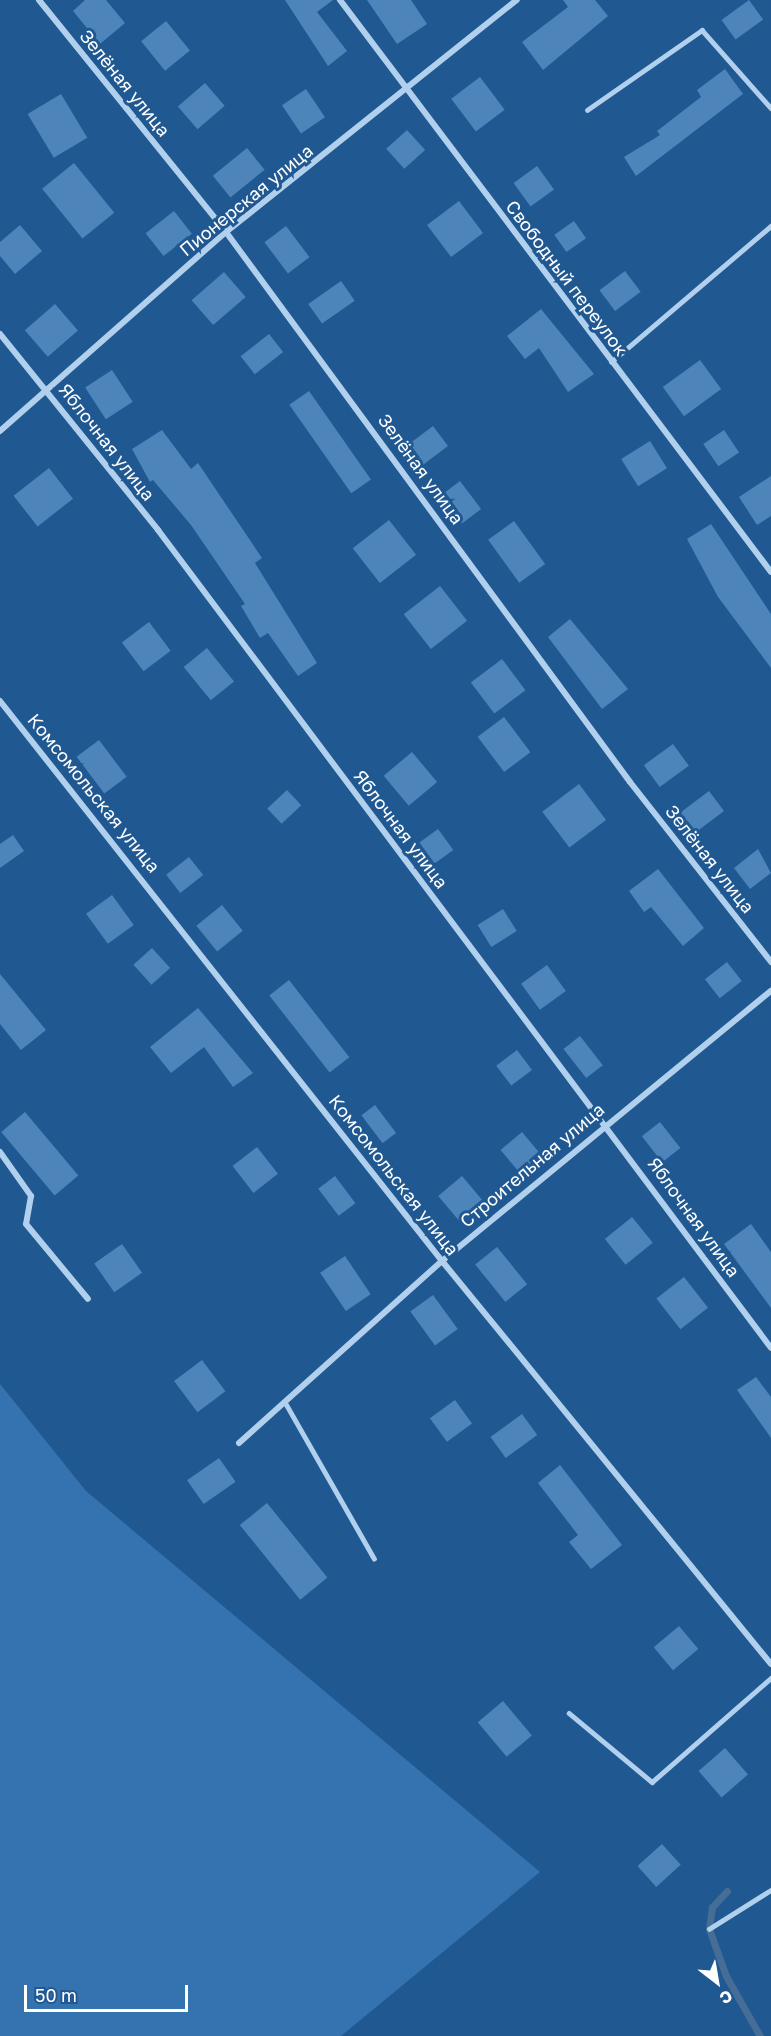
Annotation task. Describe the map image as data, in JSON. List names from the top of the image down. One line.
{"streets":{"street":["Зелёная улица","Пионерская улица","Свободный переулок","Яблочная улица","Комсомольская улица","Строительная улица"]},"crossings":[["Зелёная улица","Пионерская улица"],["Пионерская улица","Свободный переулок"],["Пионерская улица","Яблочная улица"],["Яблочная улица","Строительная улица"],["Комсомольская улица","Строительная улица"]],"scale_bar":"50 m","north":"bottom right"}
